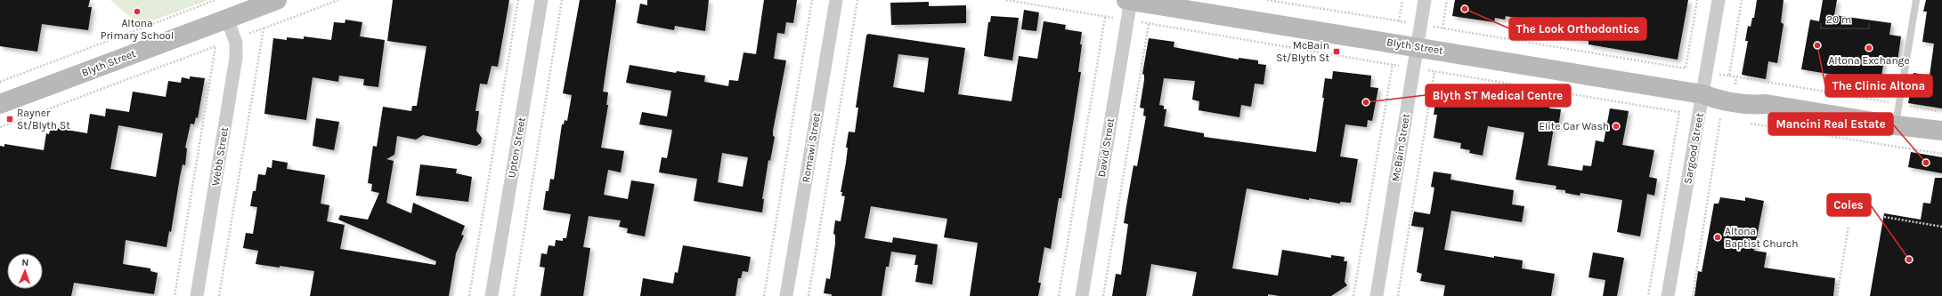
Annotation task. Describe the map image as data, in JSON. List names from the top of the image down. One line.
{"streets":{"street":["Blyth Street","Upton Street","Romawi Street","David Street","McBain Street","Sargood Street","Webb Street"]},"crossings":[["Blyth Street","David Street"],["Blyth Street","McBain Street"],["Blyth Street","Sargood Street"],["Blyth Street","Webb Street"]],"places":{"other":["The Look Orthodontics","Altona Primary School","The Clinic Altona","Altona Exchange","Blyth ST Medical Centre","Elite Car Wash","Mancini Real Estate","Altona Baptist Church","Coles"],"transit":["McBain St/Blyth St","Rayner St/Blyth St"]},"scale_bar":"20 m","north":"top"}
